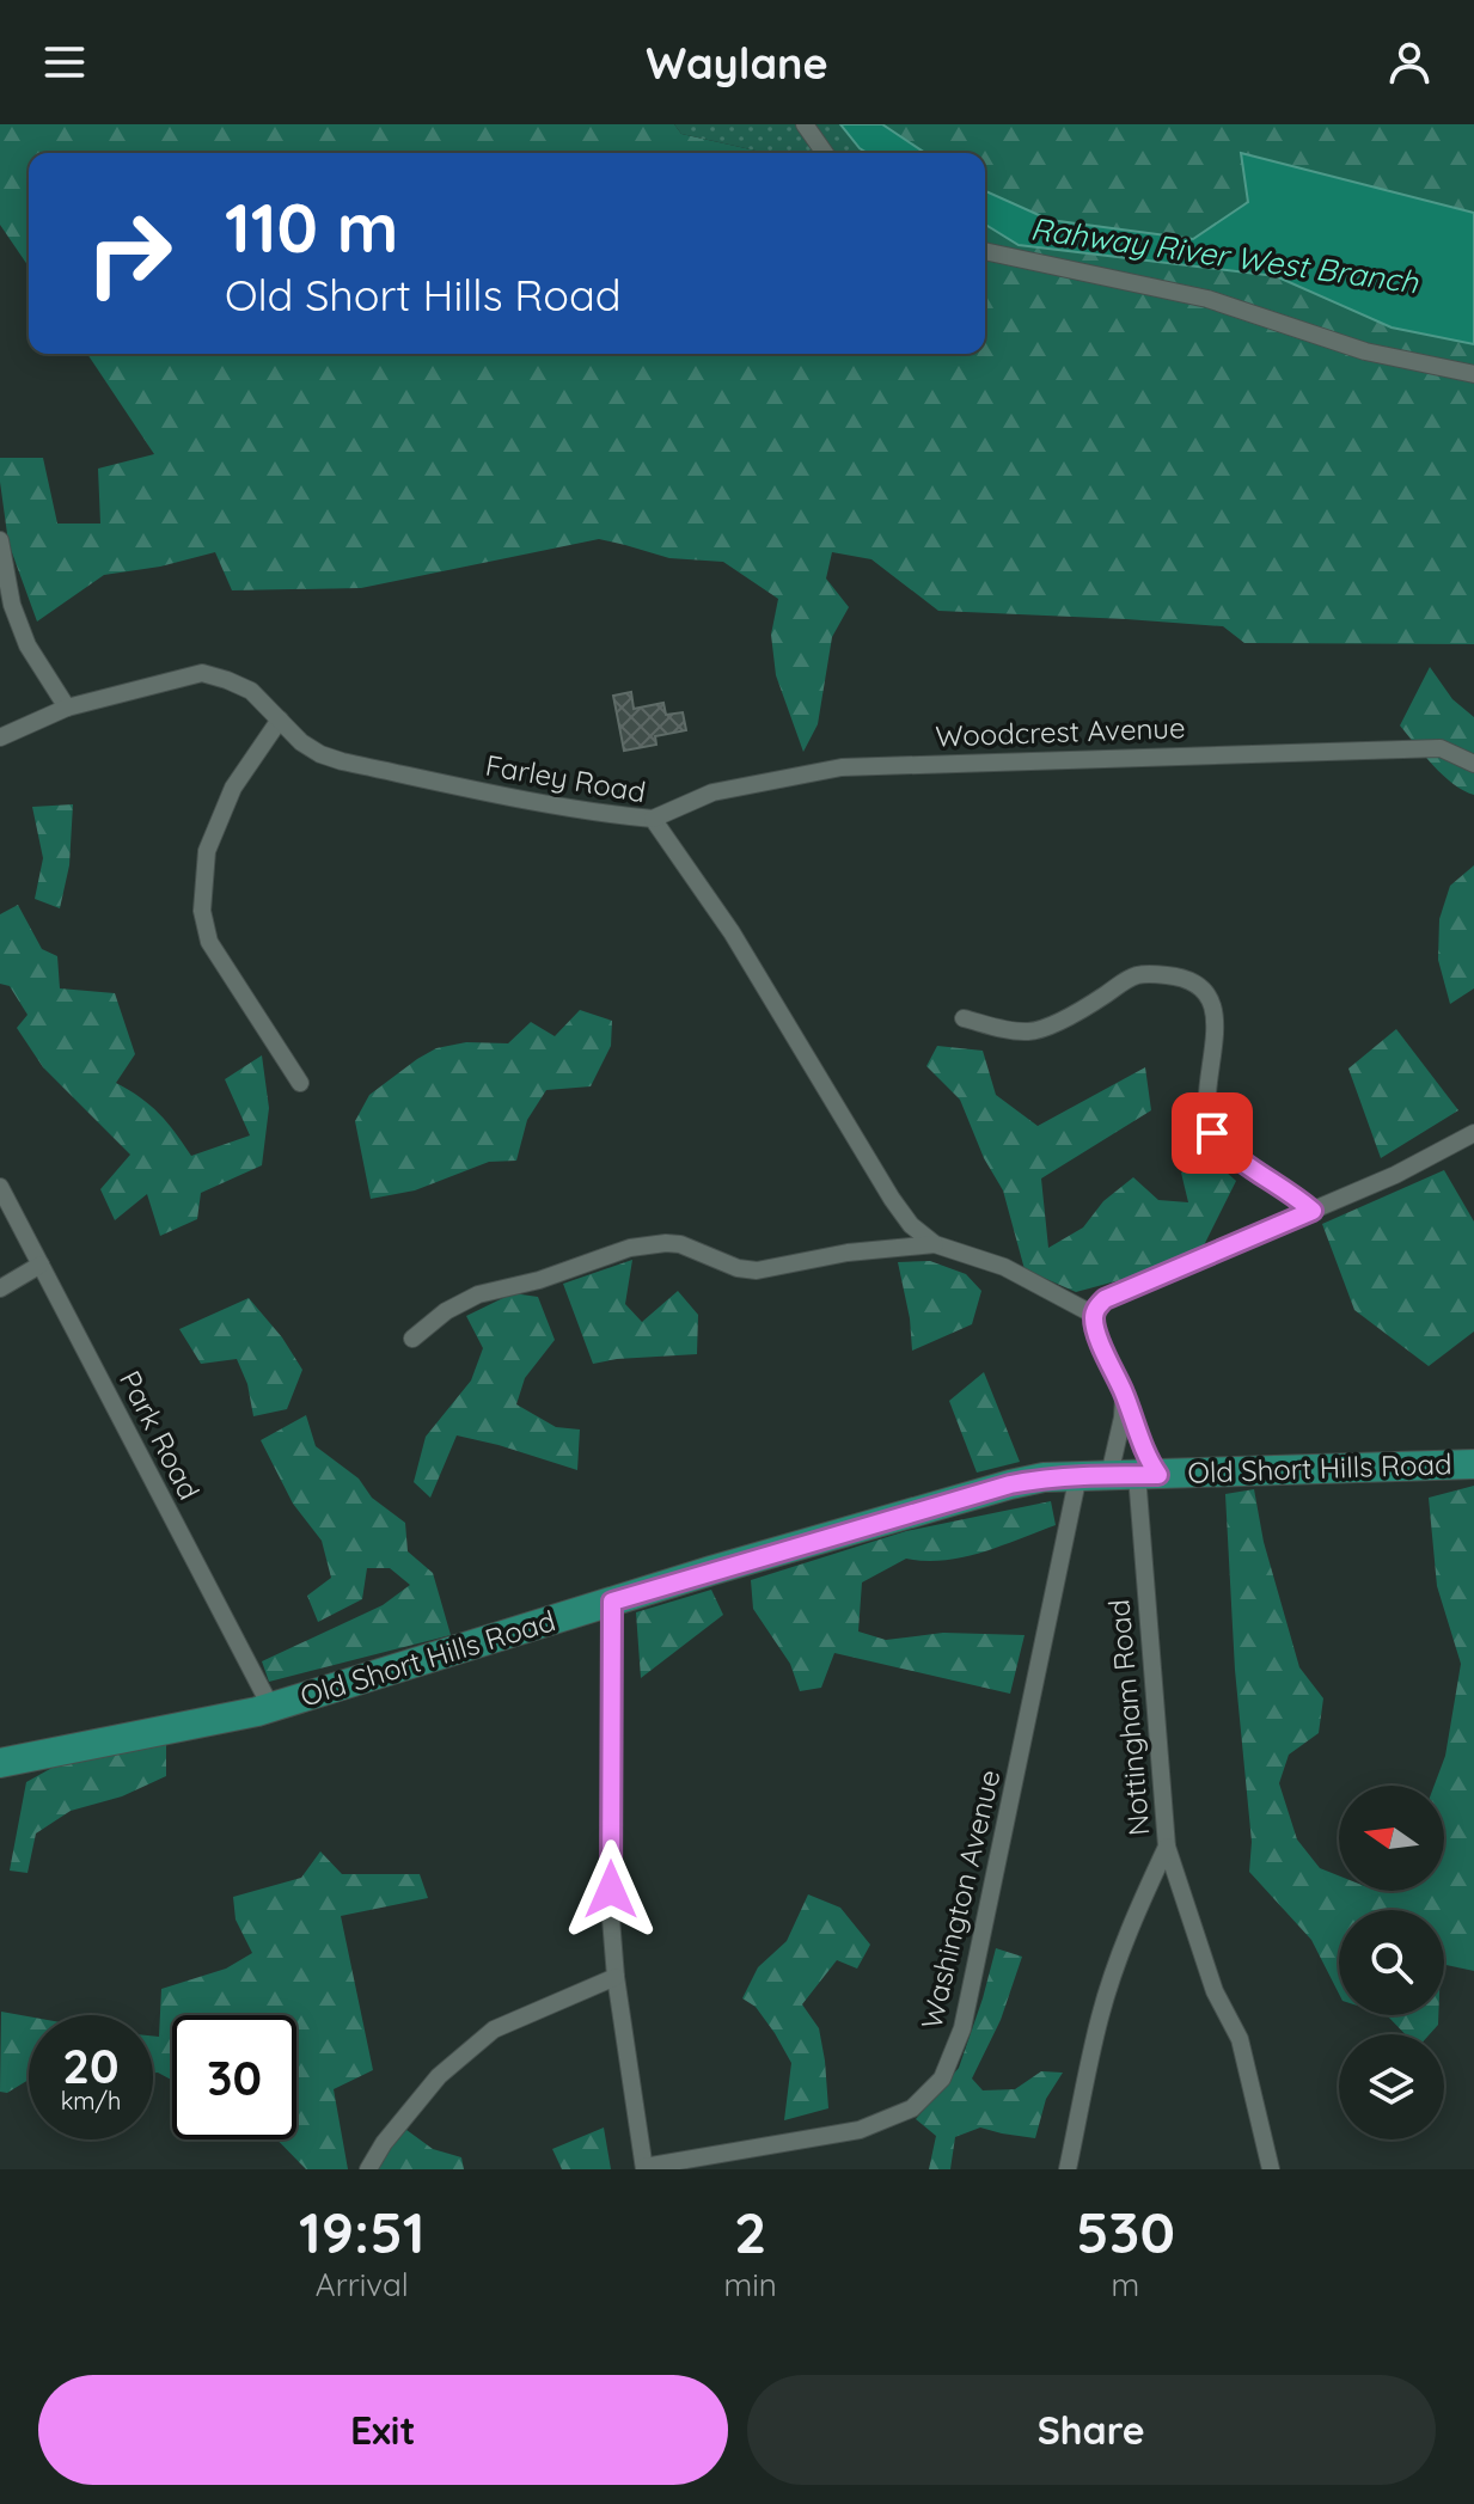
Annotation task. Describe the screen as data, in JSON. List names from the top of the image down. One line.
{"streets":{"main road":["Old Short Hills Road"],"street":["Woodcrest Avenue","Farley Road","Park Road","Nottingham Road","Washington Avenue"]},"crossings":[["Woodcrest Avenue","Farley Road"],["Park Road","Old Short Hills Road"],["Old Short Hills Road","Nottingham Road"],["Old Short Hills Road","Washington Avenue"]],"water":["Rahway River West Branch"],"north":"left","page":{"header":"Waylane","turn":["110 m","Old Short Hills Road"],"speed":"20 km/h","limit":"30","eta":["19:51","Arrival","2","min","530","m"],"buttons":["Exit","Share"]}}
